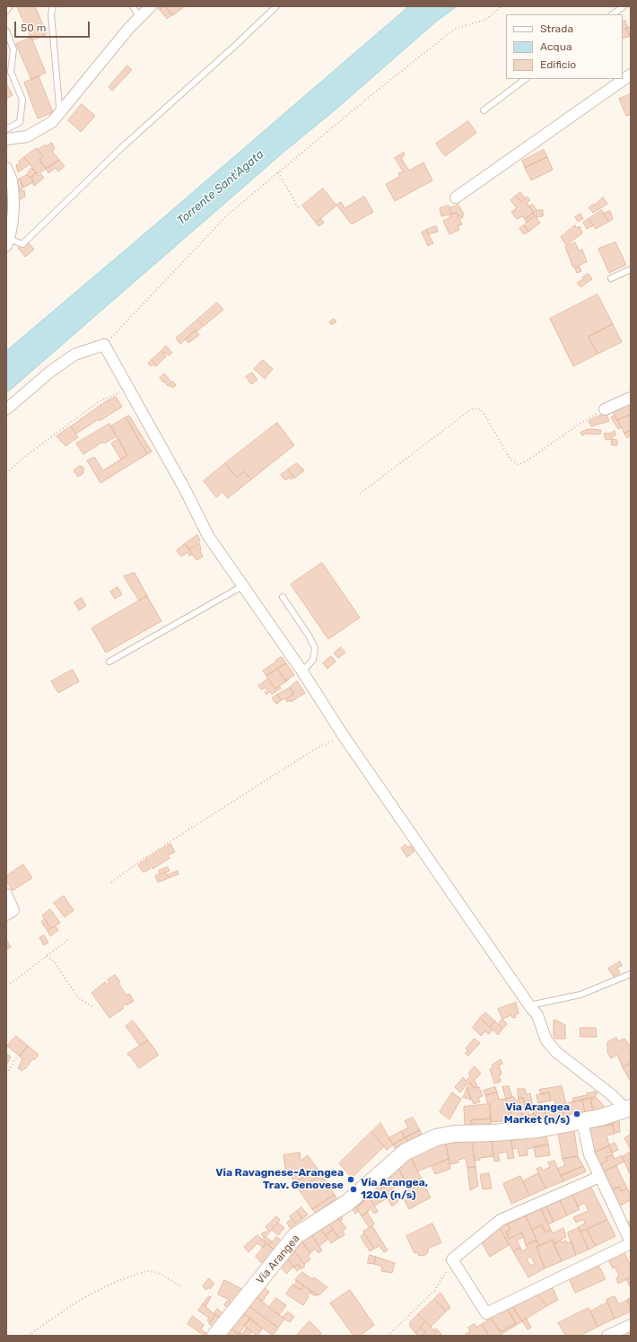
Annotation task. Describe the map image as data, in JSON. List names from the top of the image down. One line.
{"streets":{"street":["Via Arangea"]},"water":["Torrente Sant'Agata"],"places":["Via Arangea Market (n/s)","Via Ravagnese-Arangea Trav. Genovese","Via Arangea, 120A (n/s)"],"legend":["Strada","Acqua","Edificio"],"scale_bar":"50 m"}
